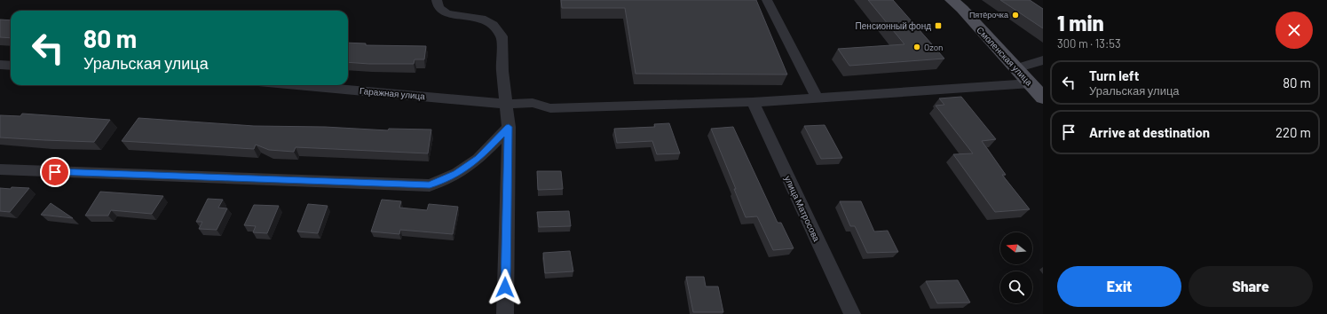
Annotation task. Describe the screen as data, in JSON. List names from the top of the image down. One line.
{"streets":{"main road":["Смоленская улица"],"street":["Гаражная улица","улица Матросова"]},"crossings":[["Смоленская улица","Гаражная улица"],["Гаражная улица","улица Матросова"]],"places":{"other":["Пятёрочка","Ozon"],"transit":["Пенсионный фонд"]},"north":"left","page":{"heading":["1 min","300 m · 13:53"],"turn":["80 m","Уральская улица"],"list":[{"name":"Turn left","note":"Уральская улица","value":"80 m"},{"name":"Arrive at destination","value":"220 m"}],"buttons":["Exit","Share"]}}
